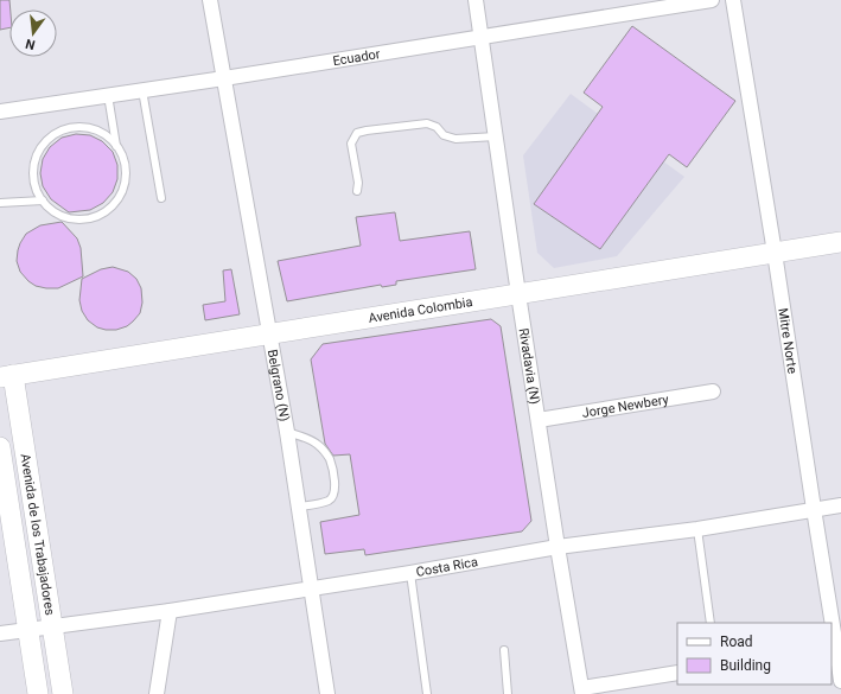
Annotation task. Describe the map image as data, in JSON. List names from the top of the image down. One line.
{"streets":{"street":["Ecuador","Avenida Colombia","Mitre Norte","Rivadavia (N)","Belgrano (N)","Jorge Newbery","Avenida de los Trabajadores","Costa Rica"]},"crossings":[["Ecuador","Rivadavia (N)"],["Ecuador","Belgrano (N)"],["Avenida Colombia","Mitre Norte"],["Avenida Colombia","Rivadavia (N)"],["Avenida Colombia","Belgrano (N)"],["Avenida Colombia","Avenida de los Trabajadores"],["Mitre Norte","Costa Rica"],["Rivadavia (N)","Jorge Newbery"],["Rivadavia (N)","Costa Rica"],["Belgrano (N)","Costa Rica"],["Avenida de los Trabajadores","Costa Rica"]],"legend":["Road","Building"],"north":"bottom"}
